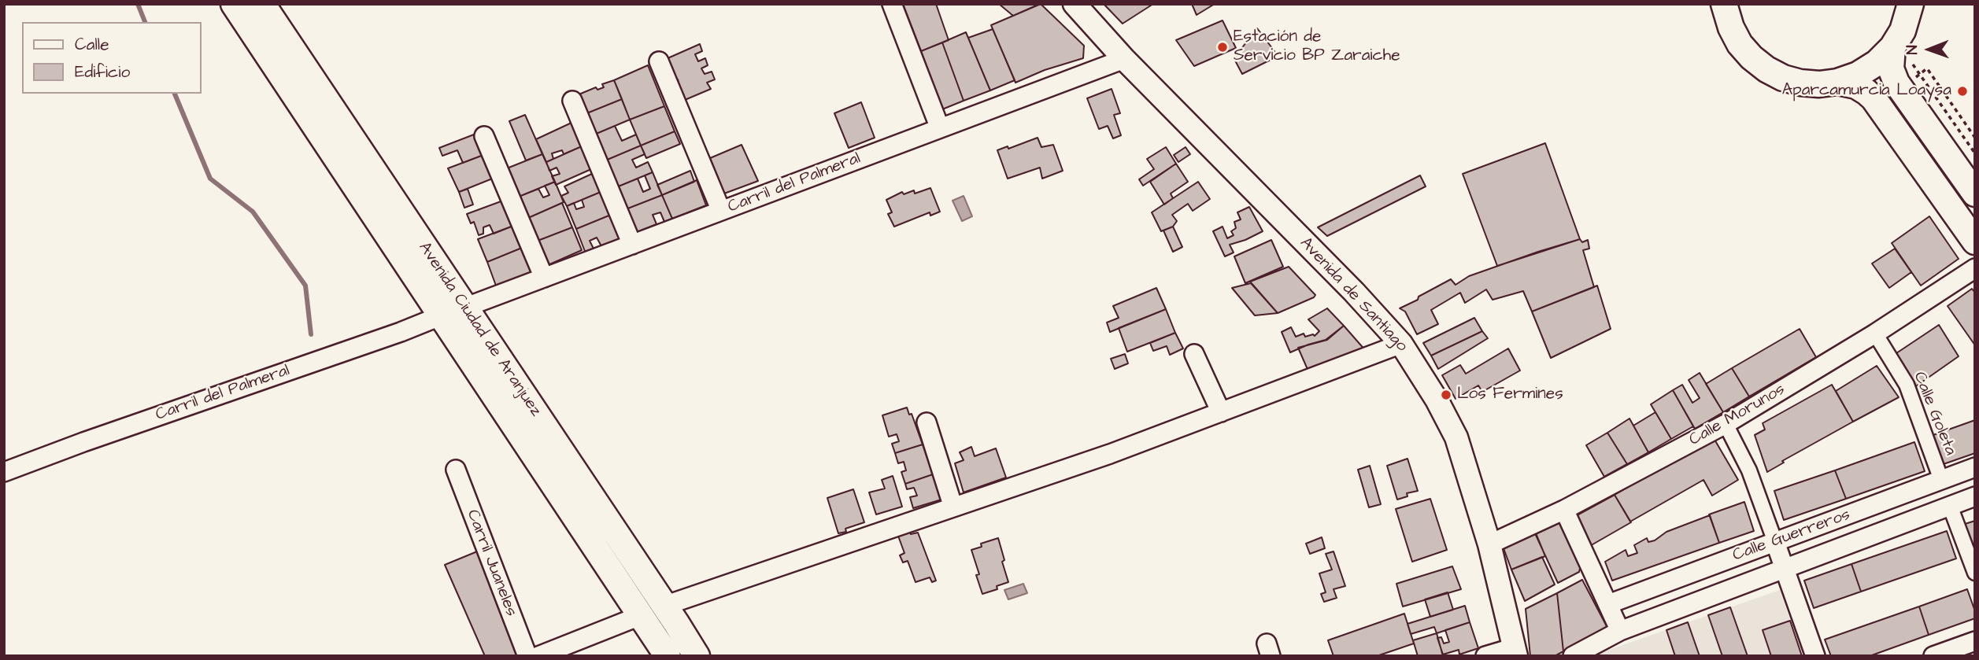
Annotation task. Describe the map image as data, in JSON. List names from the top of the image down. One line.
{"streets":{"main road":["Avenida Ciudad de Aranjuez"],"street":["Carril del Palmeral","Avenida de Santiago","Calle Goleta","Calle Morunos","Calle Guerreros","Carril Juaneles"]},"crossings":[["Carril del Palmeral","Avenida de Santiago"],["Carril del Palmeral","Avenida Ciudad de Aranjuez"],["Avenida de Santiago","Calle Morunos"],["Calle Goleta","Calle Morunos"],["Calle Goleta","Calle Guerreros"]],"places":["Estación de Servicio BP Zaraiche","Aparcamurcia Loaysa","Los Fermines"],"legend":["Calle","Edificio"],"north":"left"}
